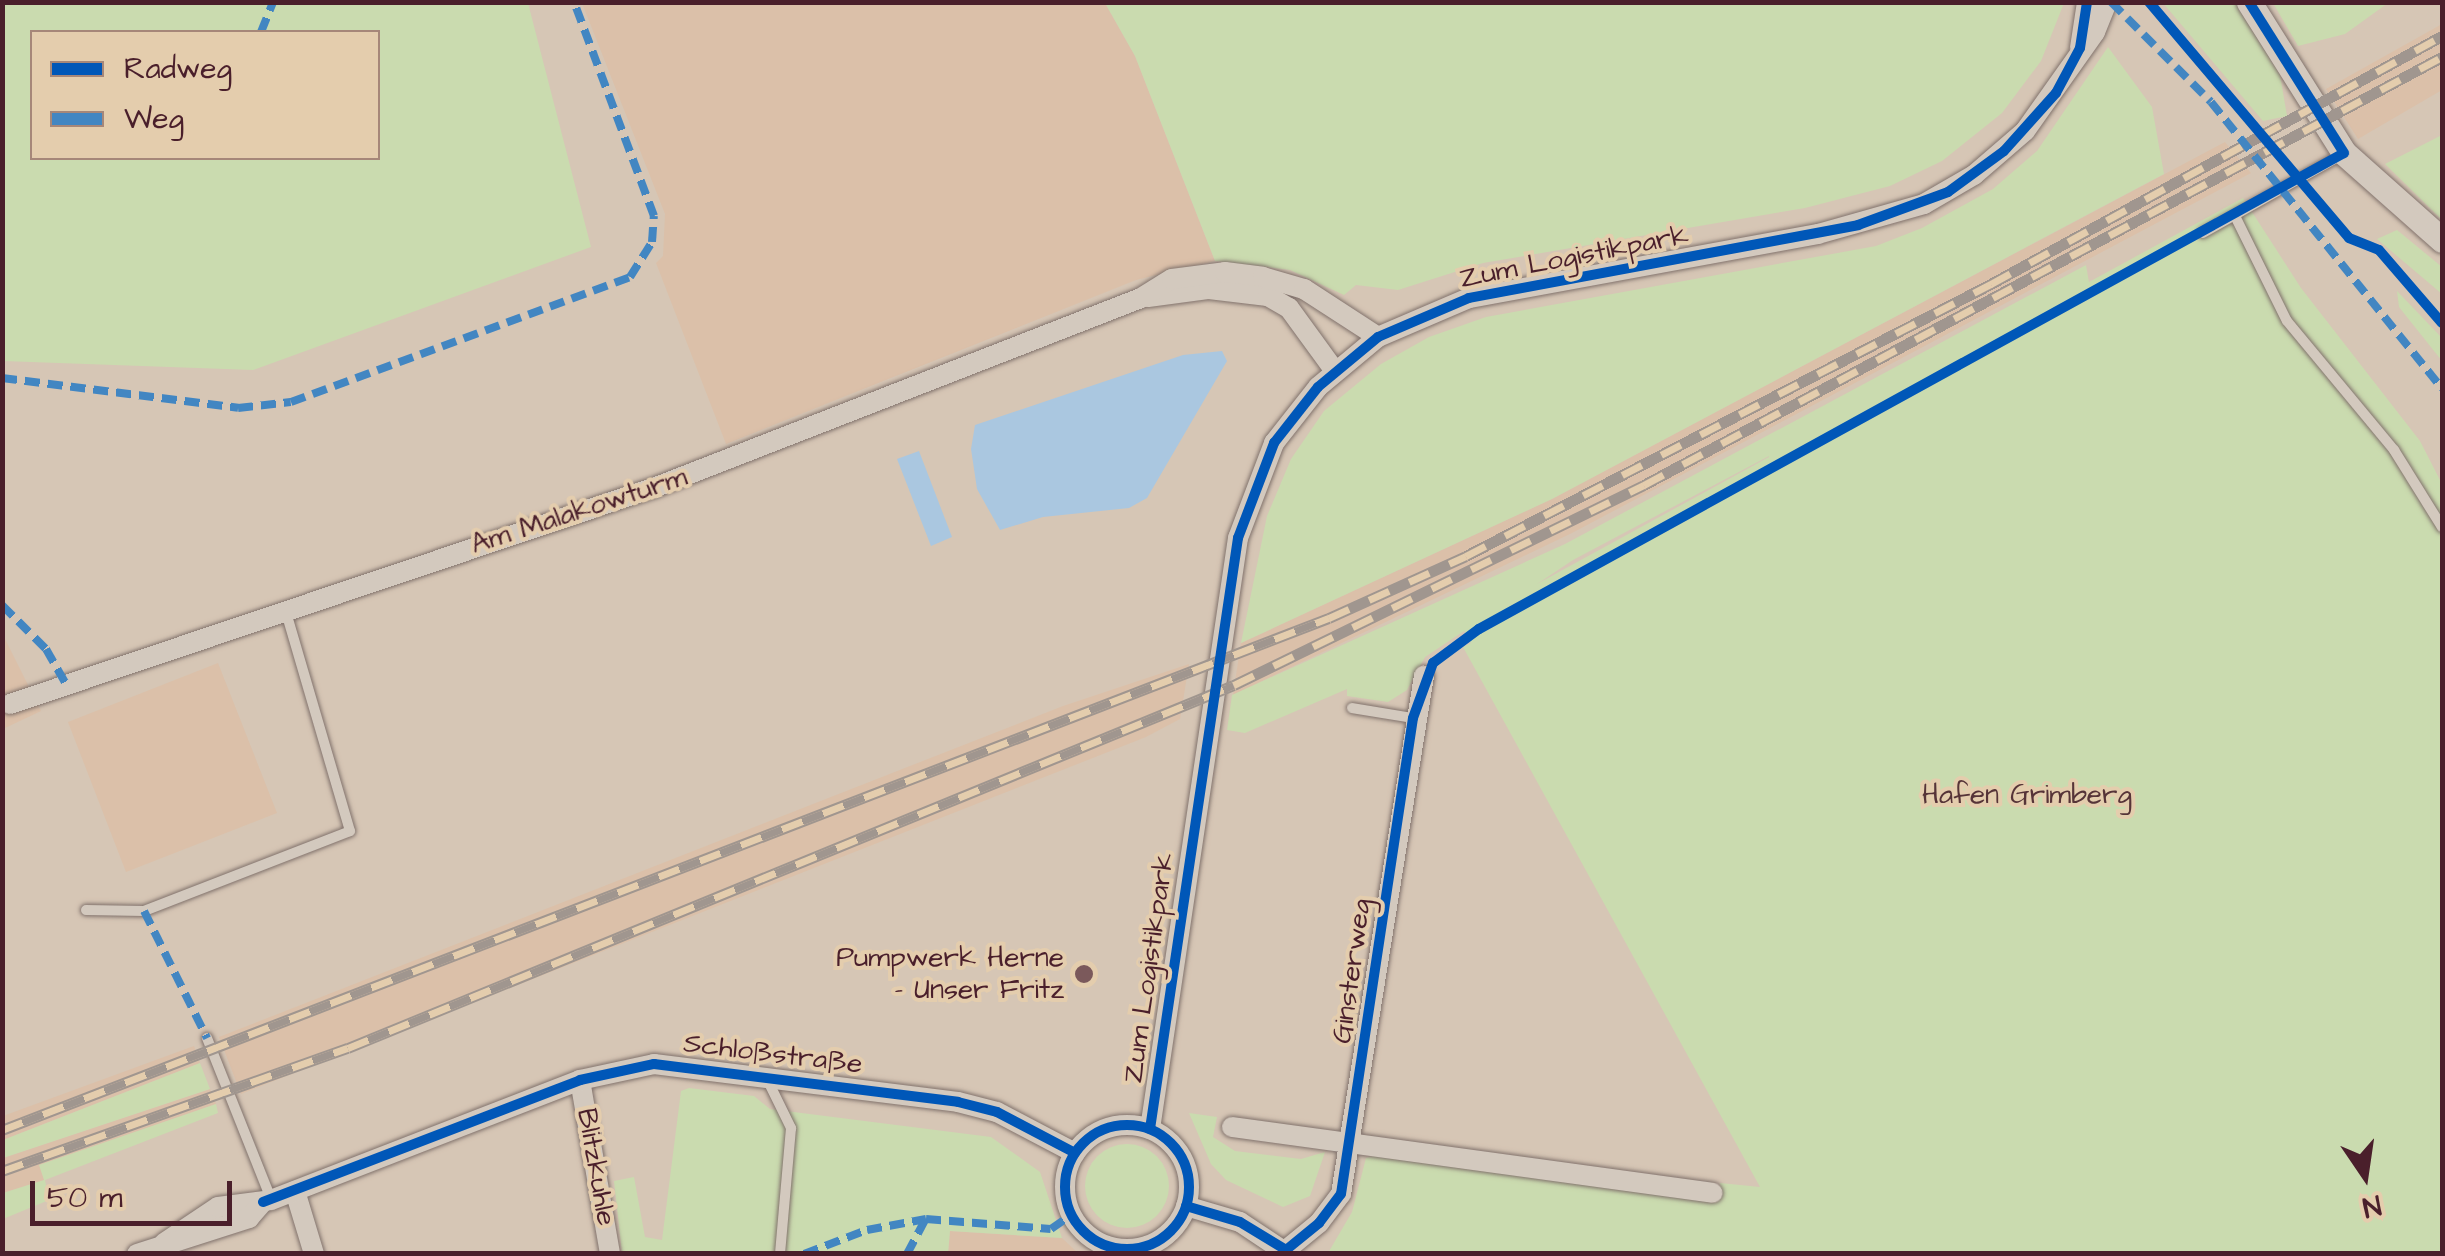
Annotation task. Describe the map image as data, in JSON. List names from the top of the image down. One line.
{"streets":{"street":["Zum Logistikpark","Am Malakowturm","Ginsterweg","Schloßstraße","Blitzkuhle"]},"crossings":[["Zum Logistikpark","Am Malakowturm"],["Zum Logistikpark","Schloßstraße"],["Schloßstraße","Blitzkuhle"]],"parks":["Hafen Grimberg"],"places":["Pumpwerk Herne - Unser Fritz"],"legend":["Radweg","Weg"],"scale_bar":"50 m","north":"bottom"}
